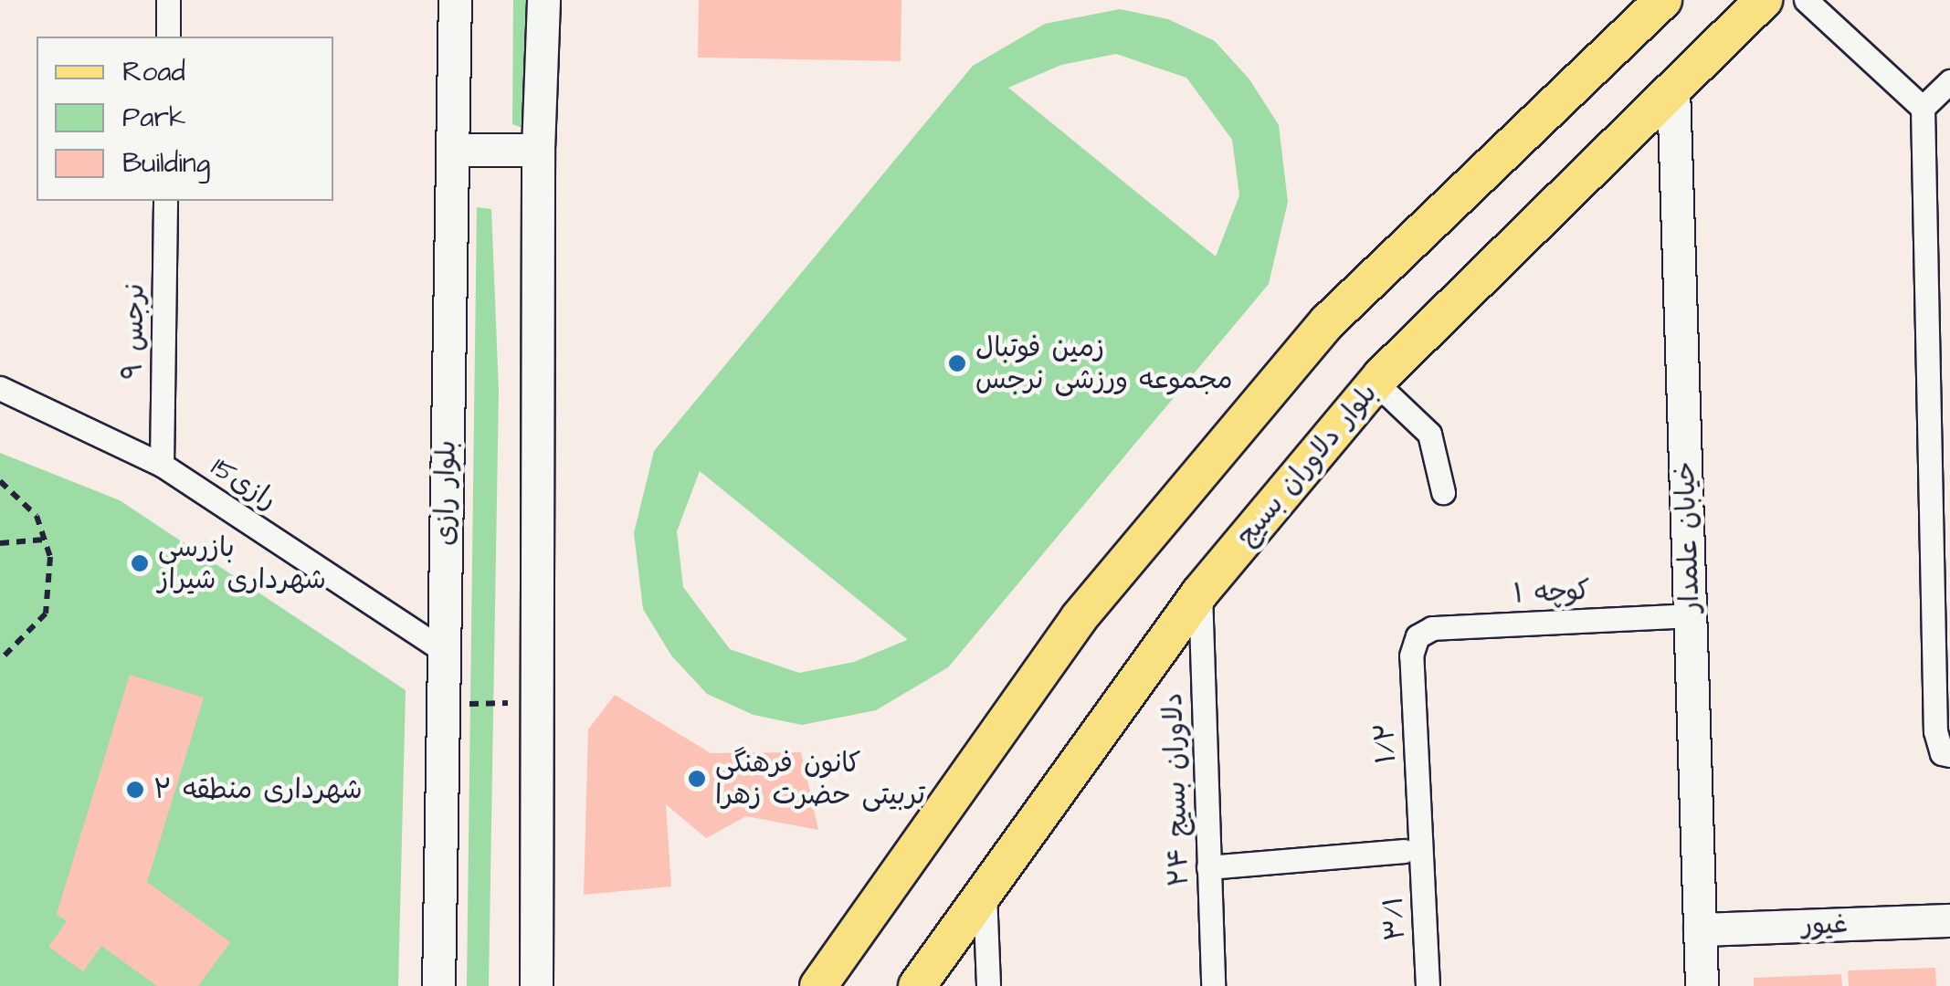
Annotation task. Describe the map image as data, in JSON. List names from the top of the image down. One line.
{"streets":{"main road":["بلوار دلاوران بسیج","بلوار رازی","خیابان علمدار","غیور"],"street":["نرجس ۹","15رازی","کوچه ۱","۱/۲","دلاوران بسیج ۲۴","۳/۱"]},"crossings":[["نرجس ۹","15رازی"],["بلوار دلاوران بسیج","خیابان علمدار"],["بلوار دلاوران بسیج","دلاوران بسیج ۲۴"],["15رازی","بلوار رازی"],["خیابان علمدار","کوچه ۱"],["خیابان علمدار","غیور"],["کوچه ۱","۱/۲"],["۱/۲","۳/۱"]],"places":["زمین فوتبال مجموعه ورزشی نرجس","بازرسی شهرداری شیراز","کانون فرهنگی تربیتی حضرت زهرا","شهرداری منطقه ۲"],"legend":["Road","Park","Building"]}
